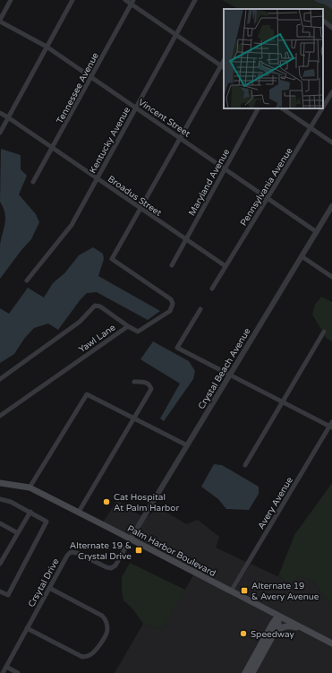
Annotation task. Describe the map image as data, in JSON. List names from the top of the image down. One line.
{"streets":{"main road":["Palm Harbor Boulevard"],"street":["Tennessee Avenue","Vincent Street","Kentucky Avenue","Maryland Avenue","Pennsylvania Avenue","Broadus Street","Yawl Lane","Crystal Beach Avenue","Avery Avenue","Crsytal Drive"]},"crossings":[["Tennessee Avenue","Vincent Street"],["Tennessee Avenue","Broadus Street"],["Vincent Street","Kentucky Avenue"],["Vincent Street","Maryland Avenue"],["Vincent Street","Pennsylvania Avenue"],["Vincent Street","Crystal Beach Avenue"],["Kentucky Avenue","Broadus Street"],["Maryland Avenue","Broadus Street"],["Pennsylvania Avenue","Broadus Street"],["Broadus Street","Yawl Lane"],["Crystal Beach Avenue","Palm Harbor Boulevard"],["Crystal Beach Avenue","Crsytal Drive"],["Avery Avenue","Palm Harbor Boulevard"],["Palm Harbor Boulevard","Crsytal Drive"]],"places":{"other":["Cat Hospital At Palm Harbor","Speedway"],"transit":["Alternate 19 & Crystal Drive","Alternate 19 & Avery Avenue"]}}
